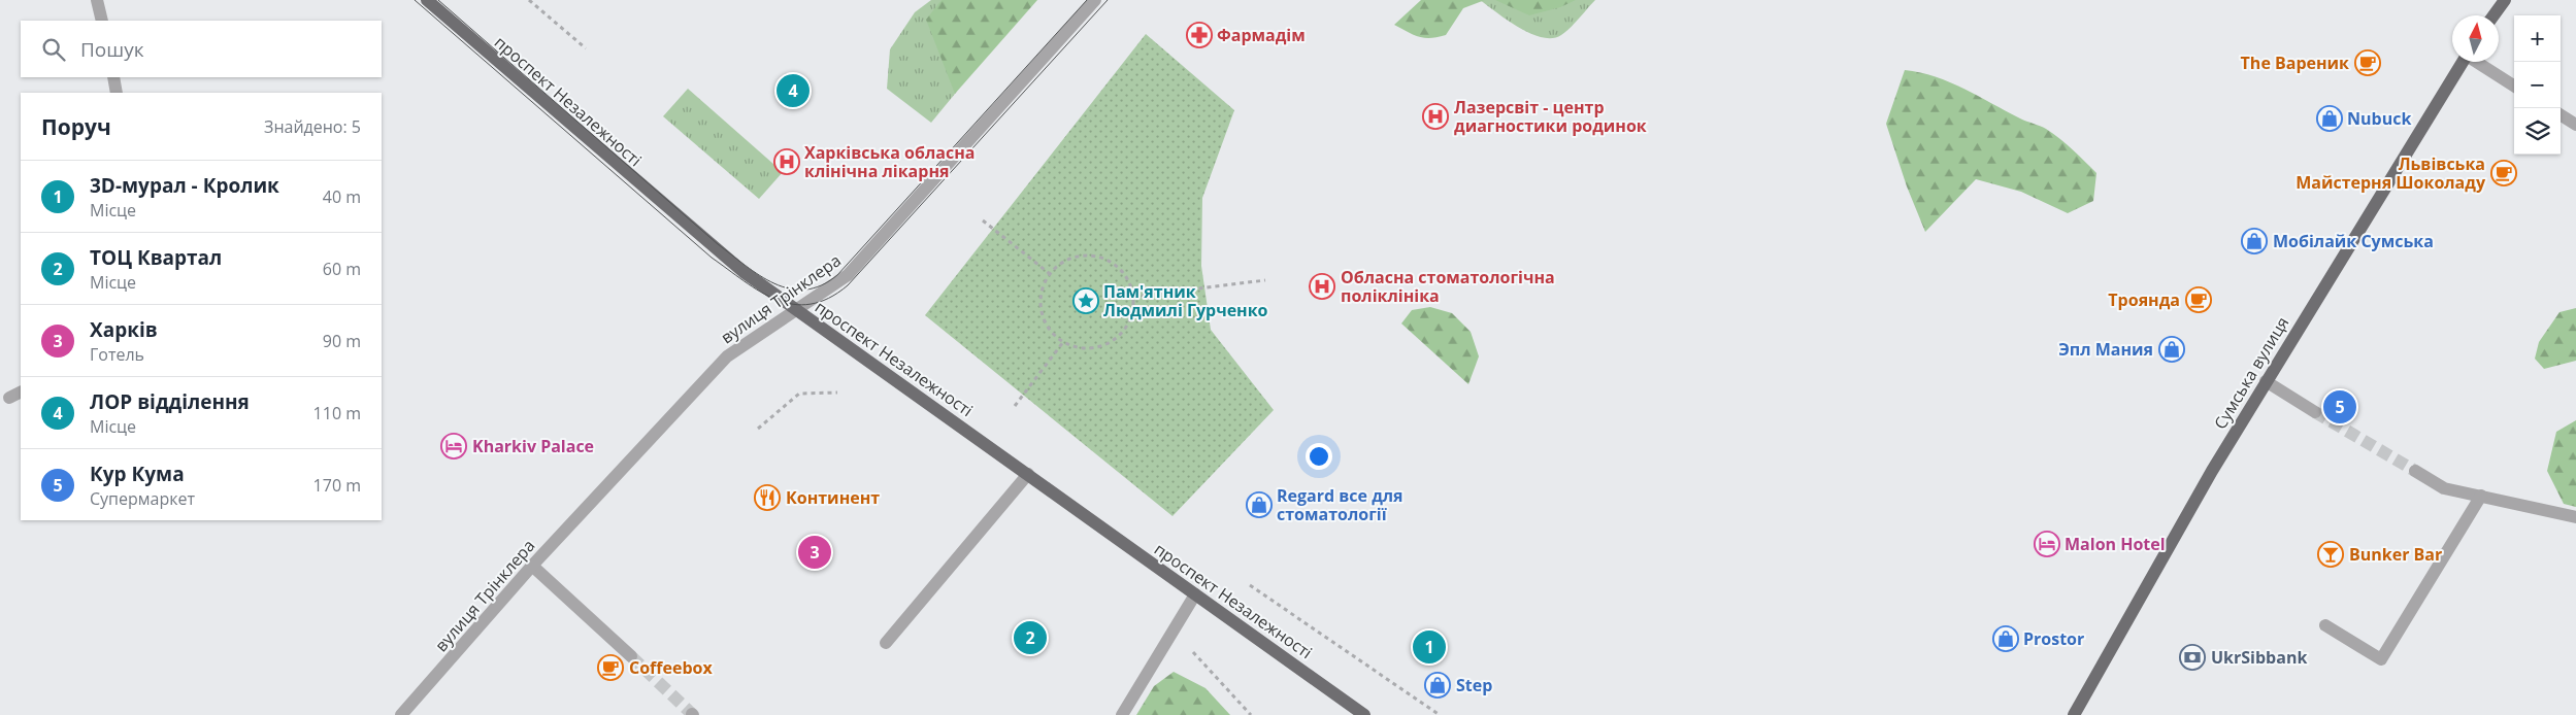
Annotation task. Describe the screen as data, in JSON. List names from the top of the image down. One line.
{"streets":{"main road":["проспект Незалежності","Сумська вулиця"],"street":["вулиця Трінклера"]},"crossings":[["проспект Незалежності","вулиця Трінклера"]],"places":{"pharmacy":["Фармадім"],"cafe":["The Вареник","Львівська Майстерня Шоколаду","Троянда","Coffeebox"],"hospital":["Лазерсвіт - центр диагностики родинок","Харківська обласна клінічна лікарня","Обласна стоматологічна поліклініка"],"shop":["Nubuck","Мобілайк Сумська","Эпл Мания","Regard все для стоматології","Prostor","Step"],"place":["Пам'ятник Людмилі Гурченко"],"hotel":["Kharkiv Palace","Malon Hotel"],"restaurant":["Континент"],"bar":["Bunker Bar"],"bank":["UkrSibbank"]},"north":"top","page":{"map_buttons":["+","−"],"search":"Пошук","pins":["4","5","3","2","1"],"heading":["Поруч","Знайдено: 5"],"list":[{"mark":"1","name":"3D-мурал - Кролик","note":"Місце","value":"40 m"},{"mark":"2","name":"ТОЦ Квартал","note":"Місце","value":"60 m"},{"mark":"3","name":"Харків","note":"Готель","value":"90 m"},{"mark":"4","name":"ЛОР відділення","note":"Місце","value":"110 m"},{"mark":"5","name":"Кур Кума","note":"Супермаркет","value":"170 m"}]}}
